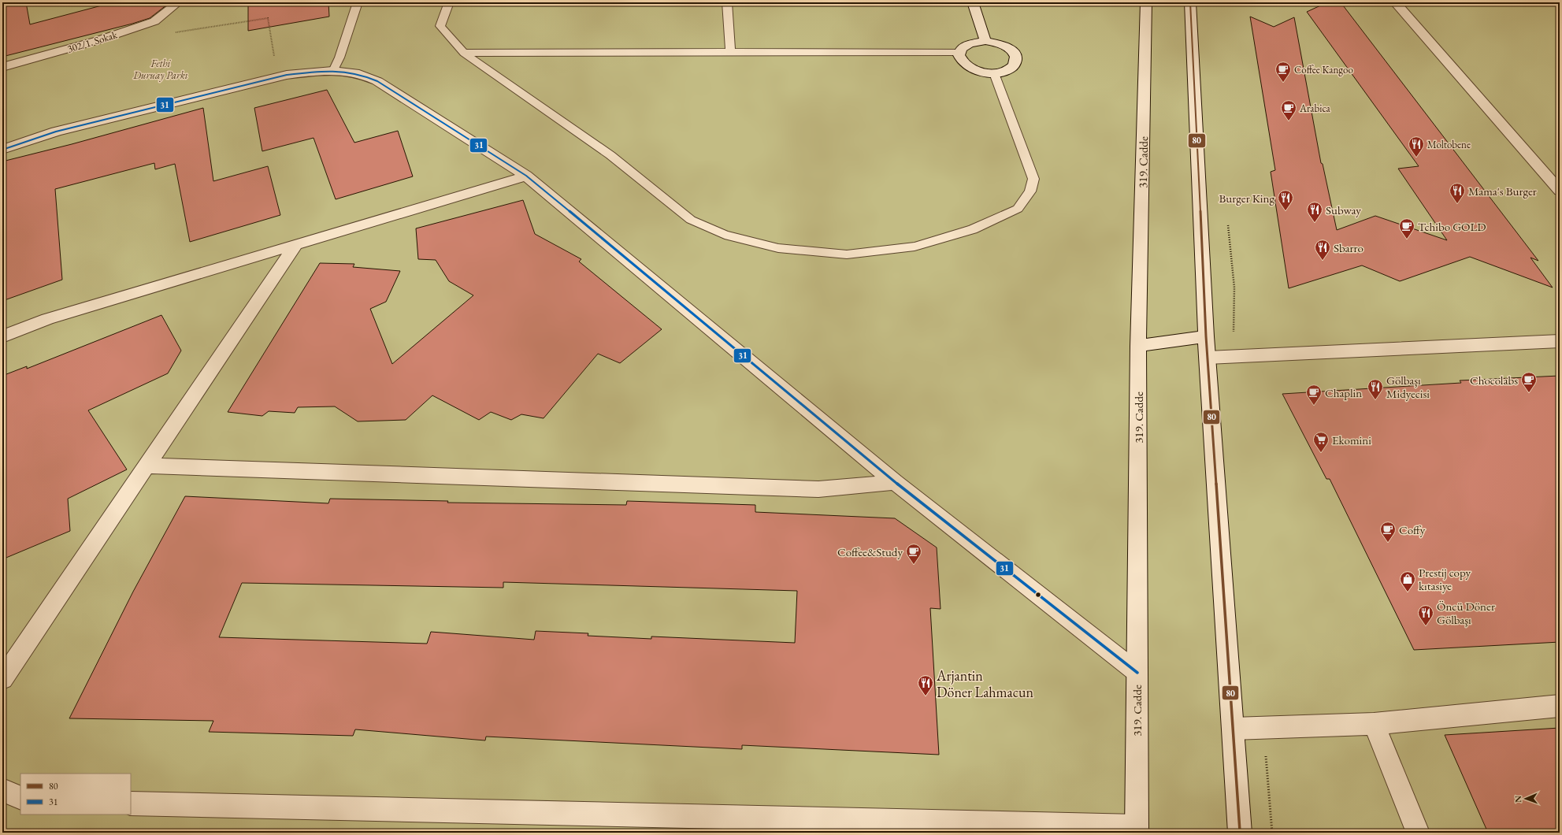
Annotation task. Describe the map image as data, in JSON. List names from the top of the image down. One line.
{"streets":{"street":["302/1. Sokak","319. Cadde"]},"parks":["Fethi Duruay Parkı"],"places":{"cafe":["Coffee Kangoo","Arabica","Tchibo GOLD","Chocolabs","Chaplin","Coffy","Coffee&Study"],"restaurant":["Moltobene","Mama's Burger","Burger King","Subway","Sbarro","Gölbaşı Midyecisi","Öncü Döner Gölbaşı","Arjantin Döner Lahmacun"],"supermarket":["Ekomini"],"shop":["Prestij copy kıtasiye"]},"lines":["transit line 80","transit line 31"],"legend":["80","31"],"north":"left"}
